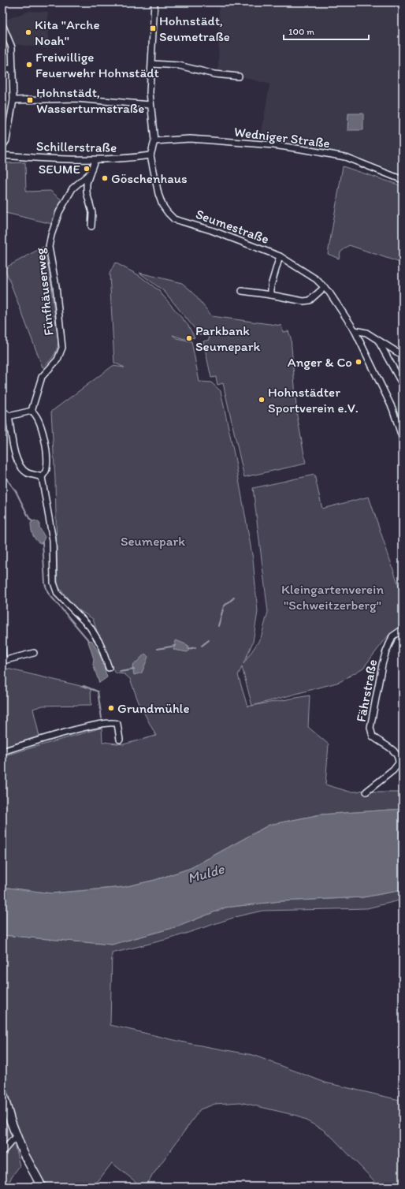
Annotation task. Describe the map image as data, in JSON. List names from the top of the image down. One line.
{"streets":{"street":["Wedniger Straße","Schillerstraße","Seumestraße","Fünfhäuserweg","Fährstraße"]},"crossings":[["Wedniger Straße","Seumestraße"],["Schillerstraße","Seumestraße"],["Schillerstraße","Fünfhäuserweg"]],"water":["Mulde"],"parks":["Seumepark","Kleingartenverein \"Schweitzerberg\""],"places":{"transit":["Hohnstädt, Seumetraße","Hohnstädt, Wasserturmstraße"],"other":["Kita \"Arche Noah\"","Freiwillige Feuerwehr Hohnstädt","SEUME","Göschenhaus","Parkbank Seumepark","Anger & Co","Hohnstädter Sportverein e.V.","Grundmühle"]},"scale_bar":"100 m"}
